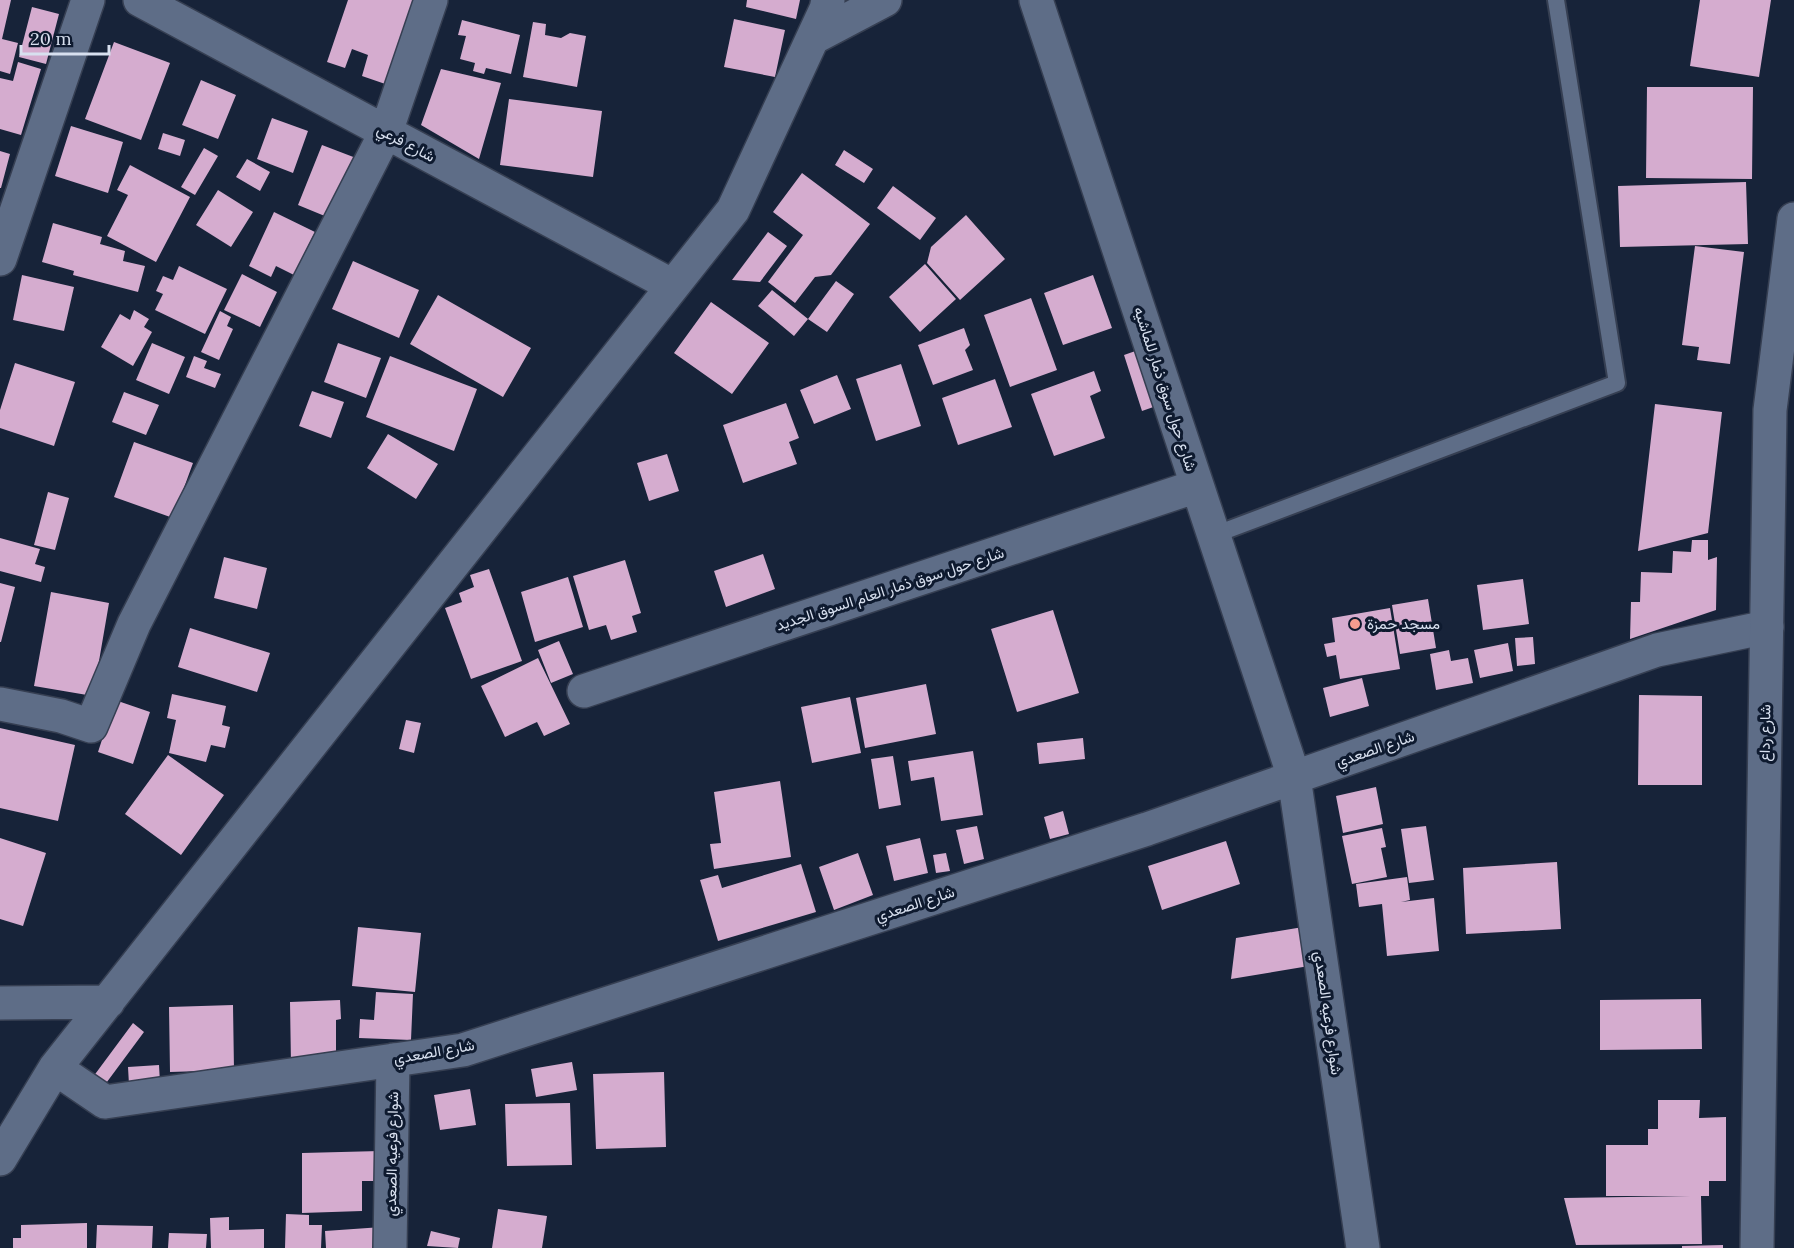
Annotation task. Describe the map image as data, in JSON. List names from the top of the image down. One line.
{"streets":{"street":["شارع فرعي","شارع حول سوق ذمار للماشيه","شارع حول سوق ذمار العام السوق الجديد","شارع رداع","شارع الصعدي","شوارع فرعيه الصعدي"]},"crossings":[["شارع حول سوق ذمار للماشيه","شارع حول سوق ذمار العام السوق الجديد"],["شارع حول سوق ذمار للماشيه","شارع الصعدي"],["شارع حول سوق ذمار للماشيه","شوارع فرعيه الصعدي"],["شارع رداع","شارع الصعدي"],["شارع الصعدي","شوارع فرعيه الصعدي"]],"places":["مسجد حمزة"],"scale_bar":"20 m"}
